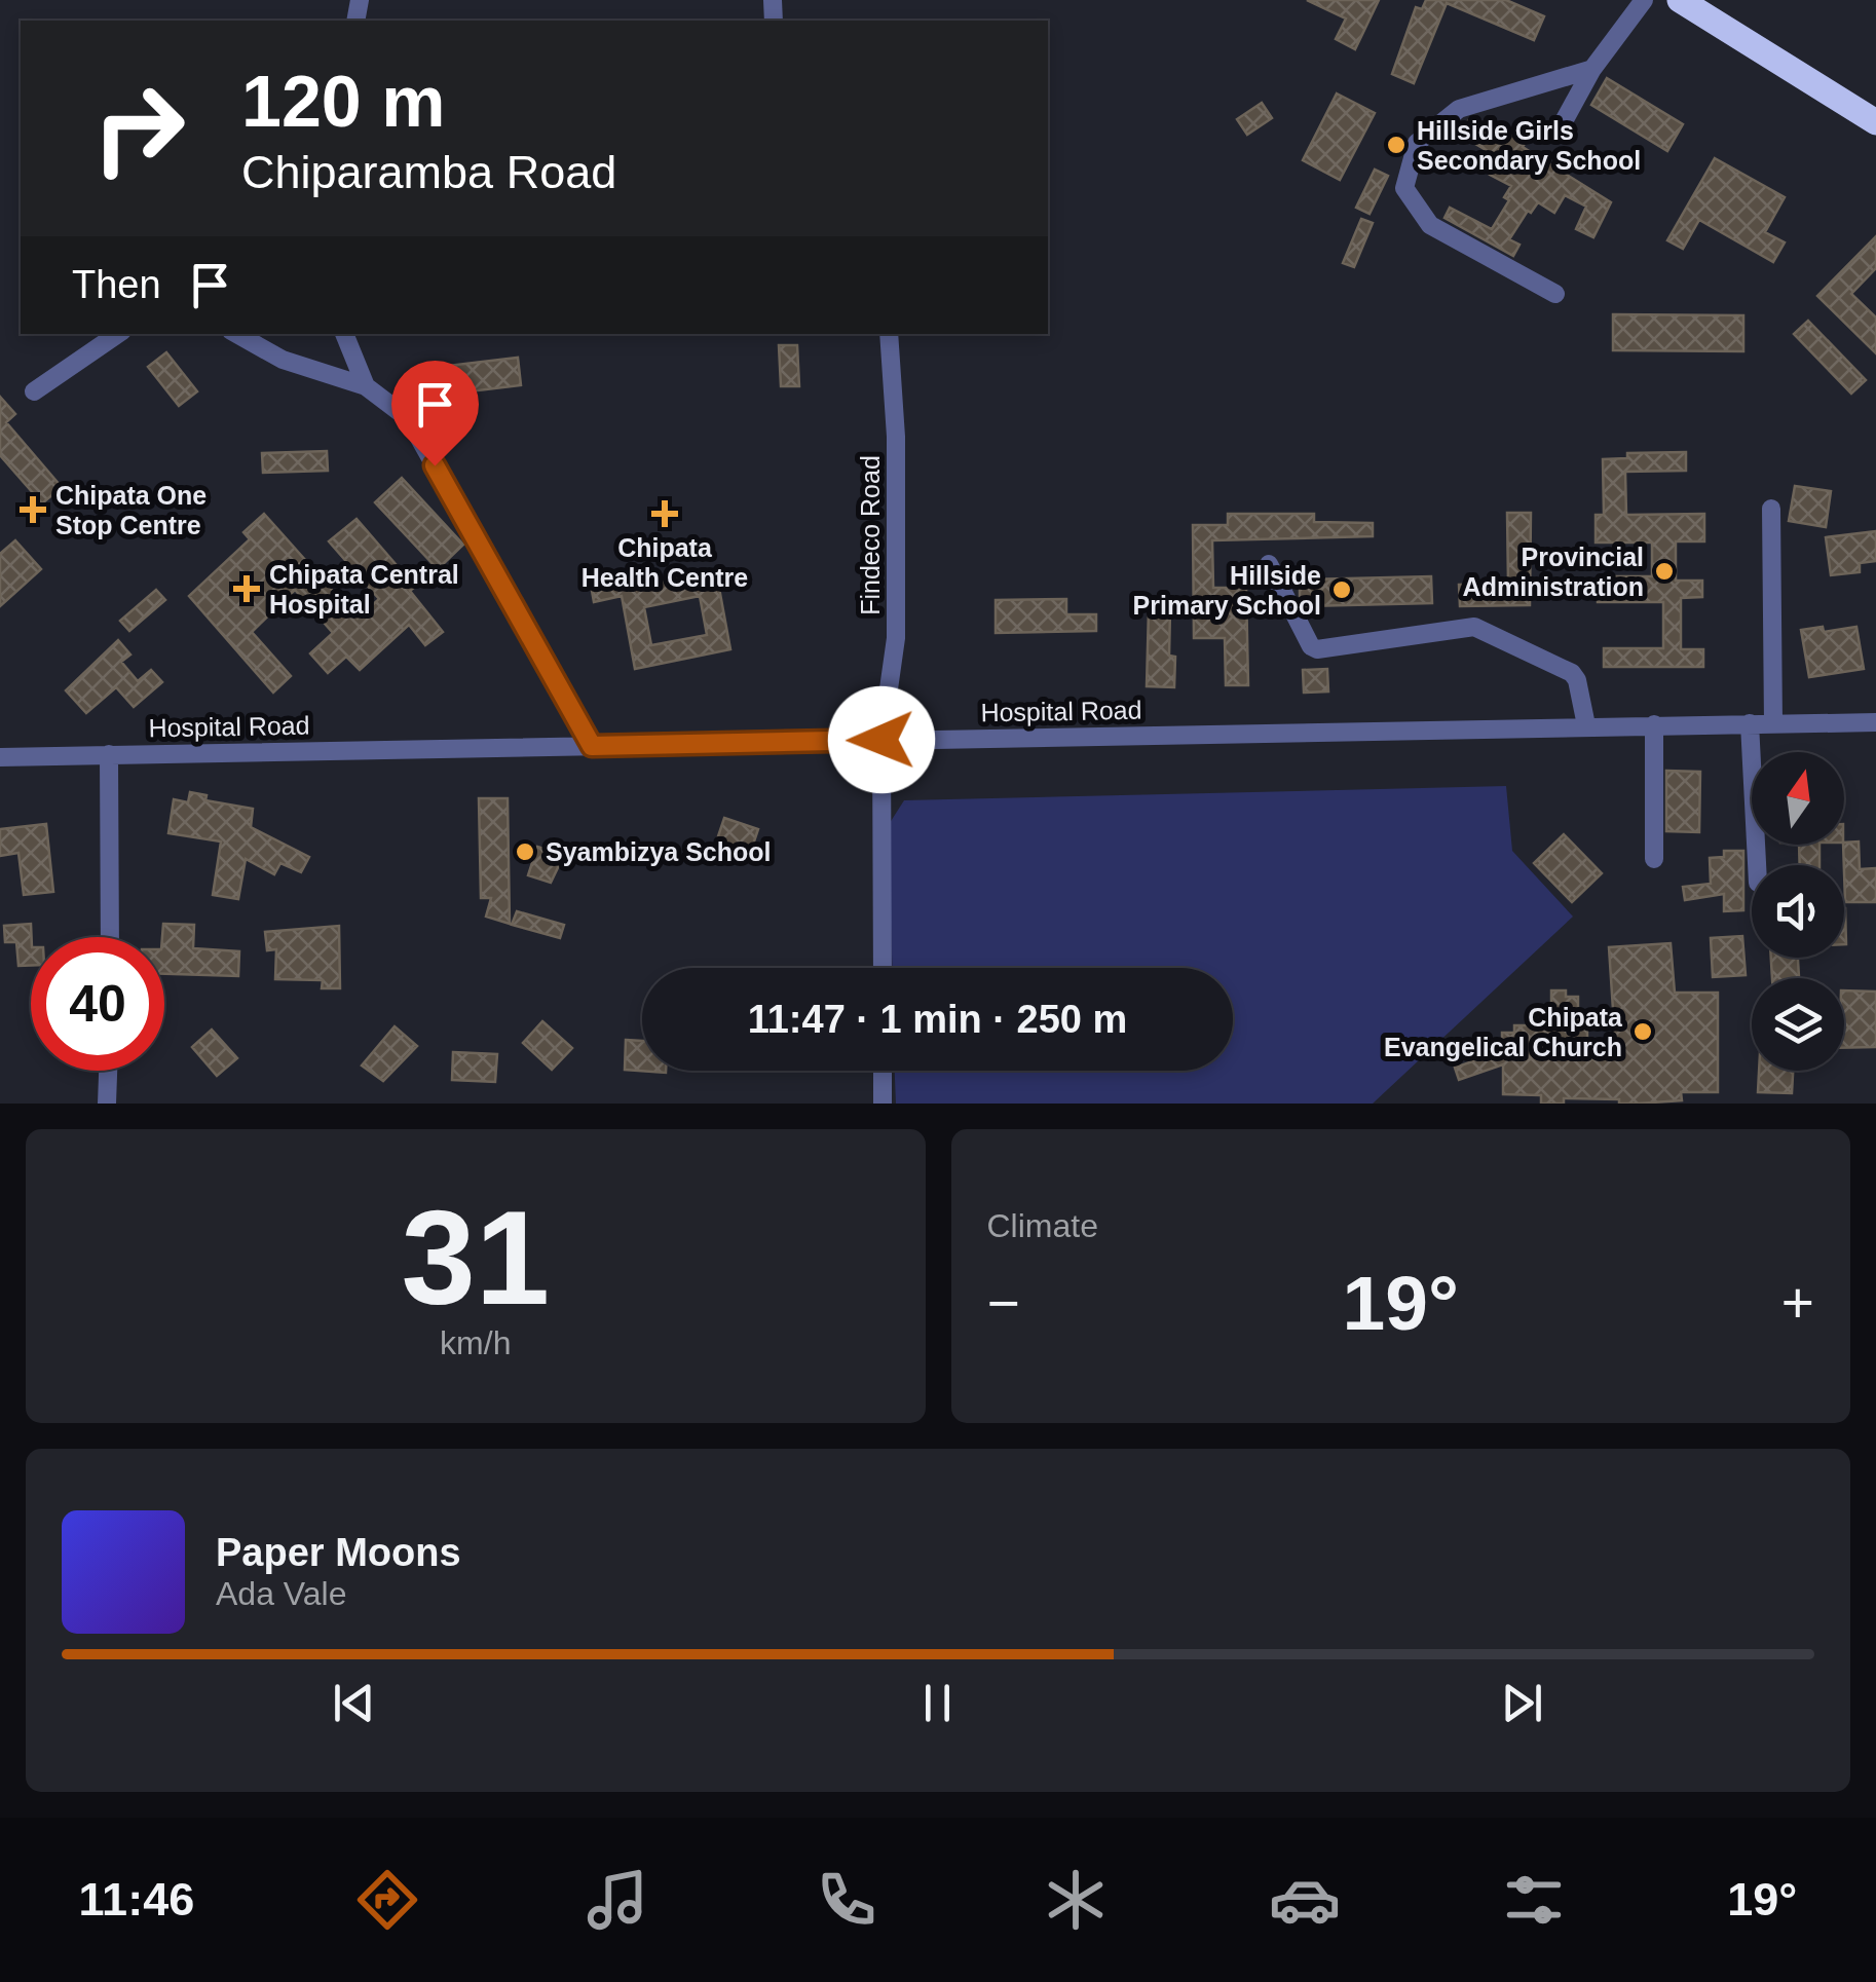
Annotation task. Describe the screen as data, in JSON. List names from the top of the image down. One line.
{"streets":{"street":["Findeco Road","Hospital Road"]},"crossings":[["Findeco Road","Hospital Road"]],"places":{"other":["Hillside Girls Secondary School","Provincial Administration","Hillside Primary School","Syambizya School","Chipata Evangelical Church"],"health":["Chipata One Stop Centre","Chipata Health Centre","Chipata Central Hospital"]},"north":"top","page":{"turn":["120 m","Chiparamba Road"],"then":"Then","limit":"40","trip":"11:47 · 1 min · 250 m","tile":[["31","km/h"],"Climate"],"heat":["−","19°","+"],"song":["Paper Moons","Ada Vale"],"tabs":["11:46","19°"]}}
